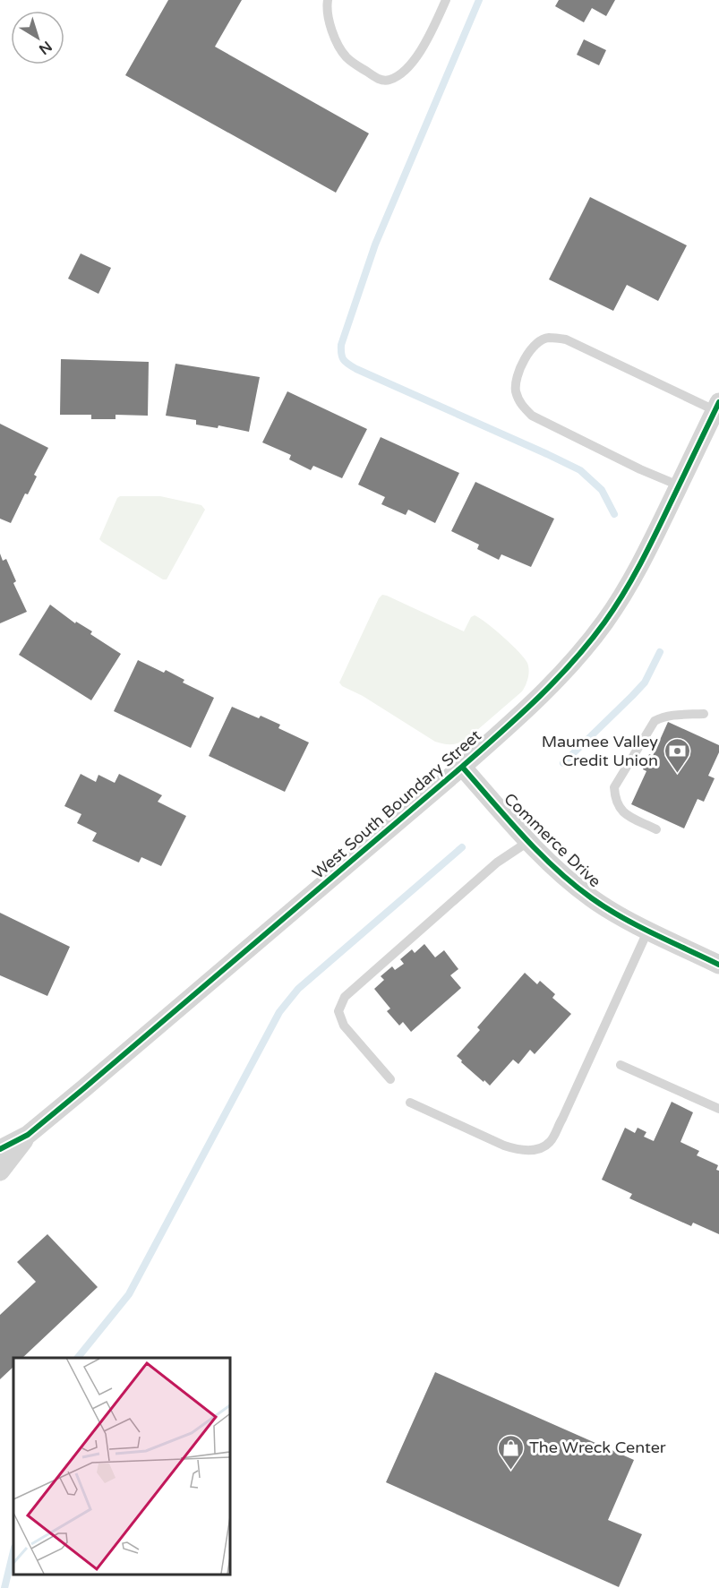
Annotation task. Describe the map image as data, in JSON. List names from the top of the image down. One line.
{"streets":{"street":["West South Boundary Street","Commerce Drive"]},"crossings":[["West South Boundary Street","Commerce Drive"]],"places":{"bank":["Maumee Valley Credit Union"],"shop":["The Wreck Center"]},"north":"bottom right"}
